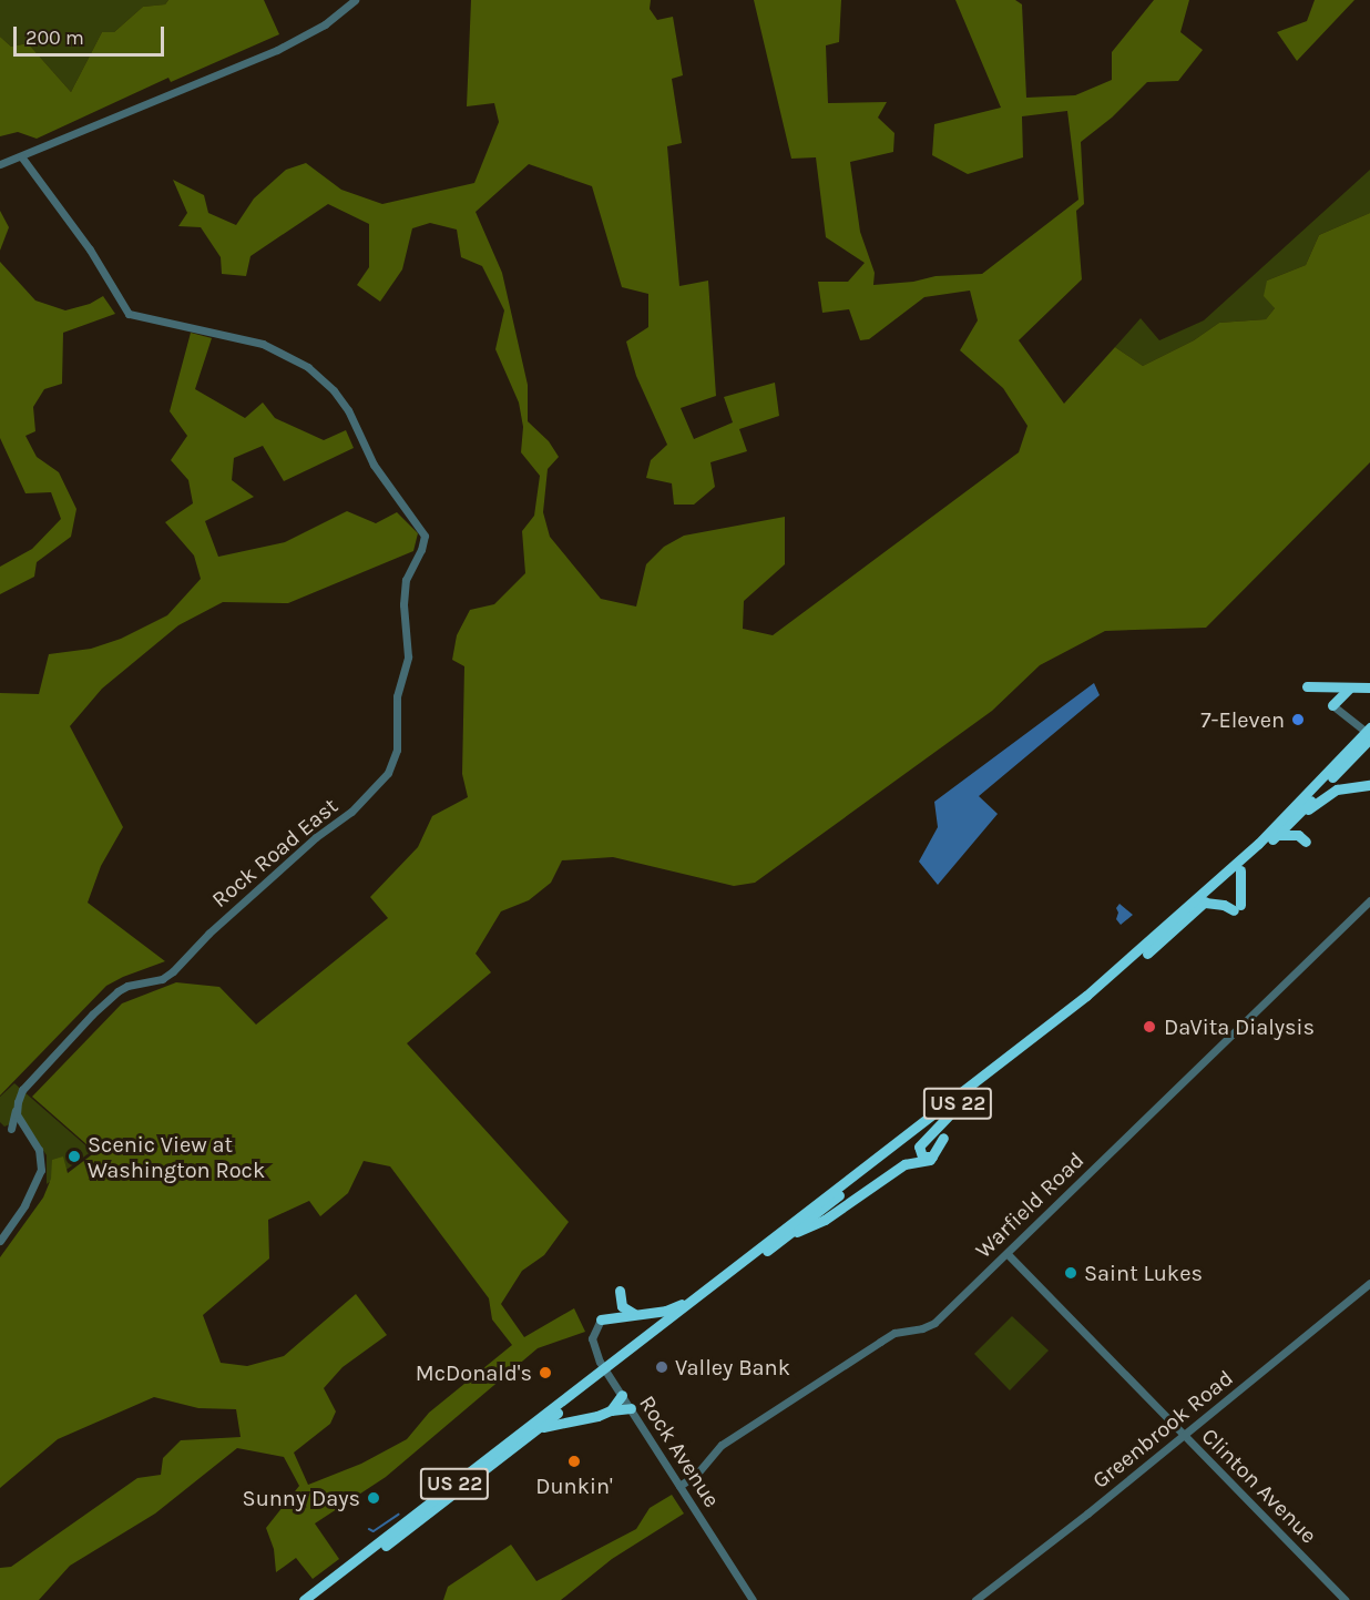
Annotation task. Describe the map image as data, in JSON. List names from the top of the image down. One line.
{"streets":{"highway":["US 22"],"street":["Rock Road East","Warfield Road","Greenbrook Road","Rock Avenue","Clinton Avenue"]},"crossings":[["US 22","Rock Avenue"],["Warfield Road","Rock Avenue"],["Warfield Road","Clinton Avenue"],["Greenbrook Road","Clinton Avenue"]],"places":["7-Eleven","DaVita Dialysis","Scenic View at Washington Rock","Saint Lukes","Valley Bank","McDonald's","Dunkin'","Sunny Days"],"scale_bar":"200 m"}
